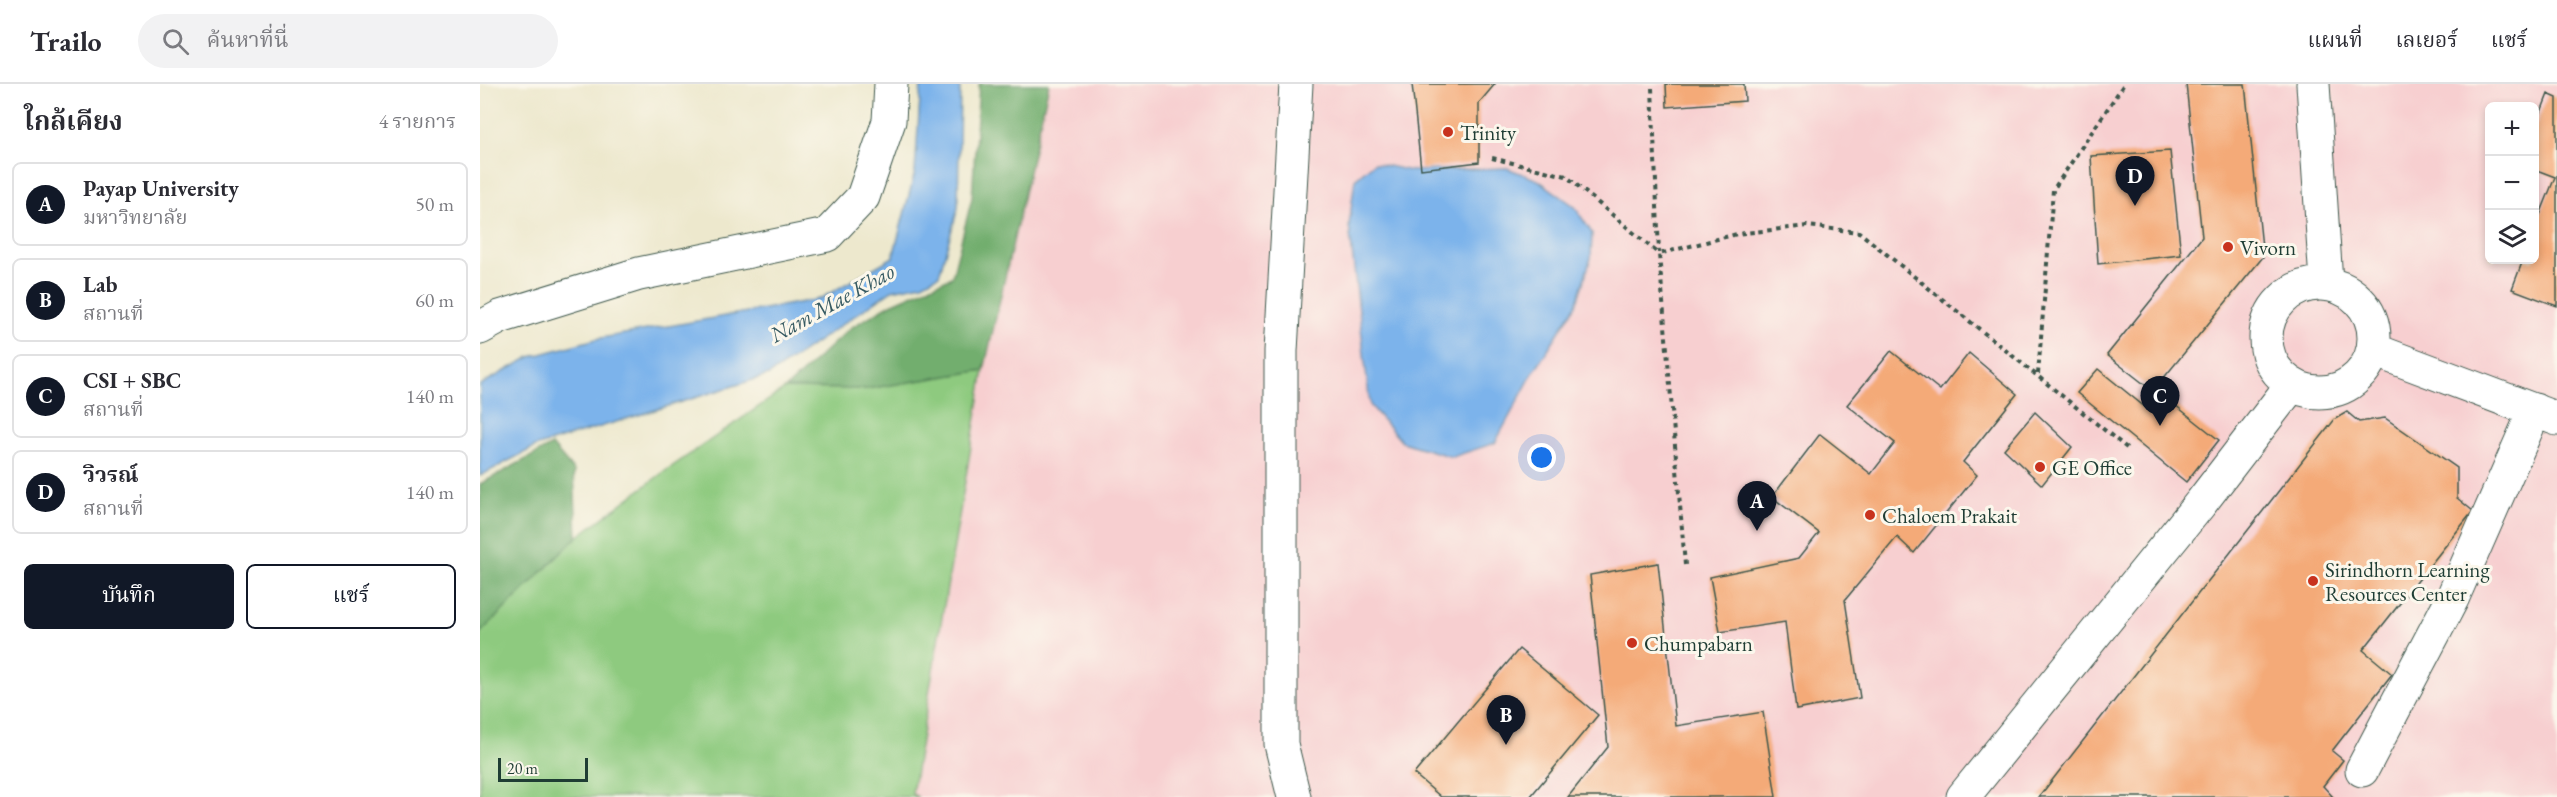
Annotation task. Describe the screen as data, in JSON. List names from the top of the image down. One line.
{"water":["Nam Mae Khao"],"places":["Trinity","Vivorn","GE Office","Chaloem Prakait","Sirindhorn Learning Resources Center","Chumpabarn"],"scale_bar":"20 m","page":{"header":"Trailo","search":"ค้นหาที่นี่","nav":["แผนที่","เลเยอร์","แชร์"],"heading":["ใกล้เคียง","4 รายการ"],"map_buttons":["+","−"],"pins":["D","C","A","B"],"list":[{"mark":"A","name":"Payap University","note":"มหาวิทยาลัย","value":"50 m"},{"mark":"B","name":"Lab","note":"สถานที่","value":"60 m"},{"mark":"C","name":"CSI + SBC","note":"สถานที่","value":"140 m"},{"mark":"D","name":"วิวรณ์","note":"สถานที่","value":"140 m"}],"buttons":["บันทึก","แชร์"],"scale":"20 m"}}
